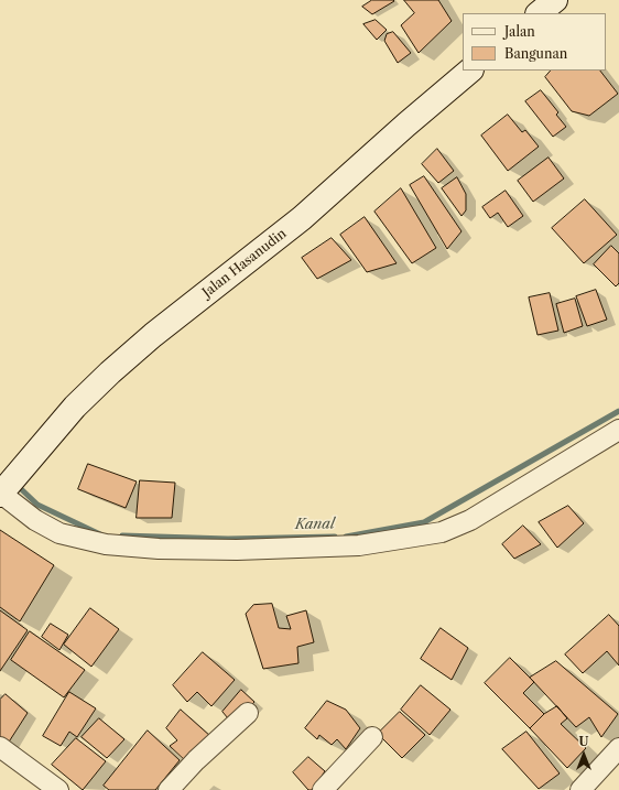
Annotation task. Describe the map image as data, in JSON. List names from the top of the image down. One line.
{"streets":{"main road":["Jalan Hasanudin"]},"water":["Kanal"],"legend":["Jalan","Bangunan"],"north":"top"}
